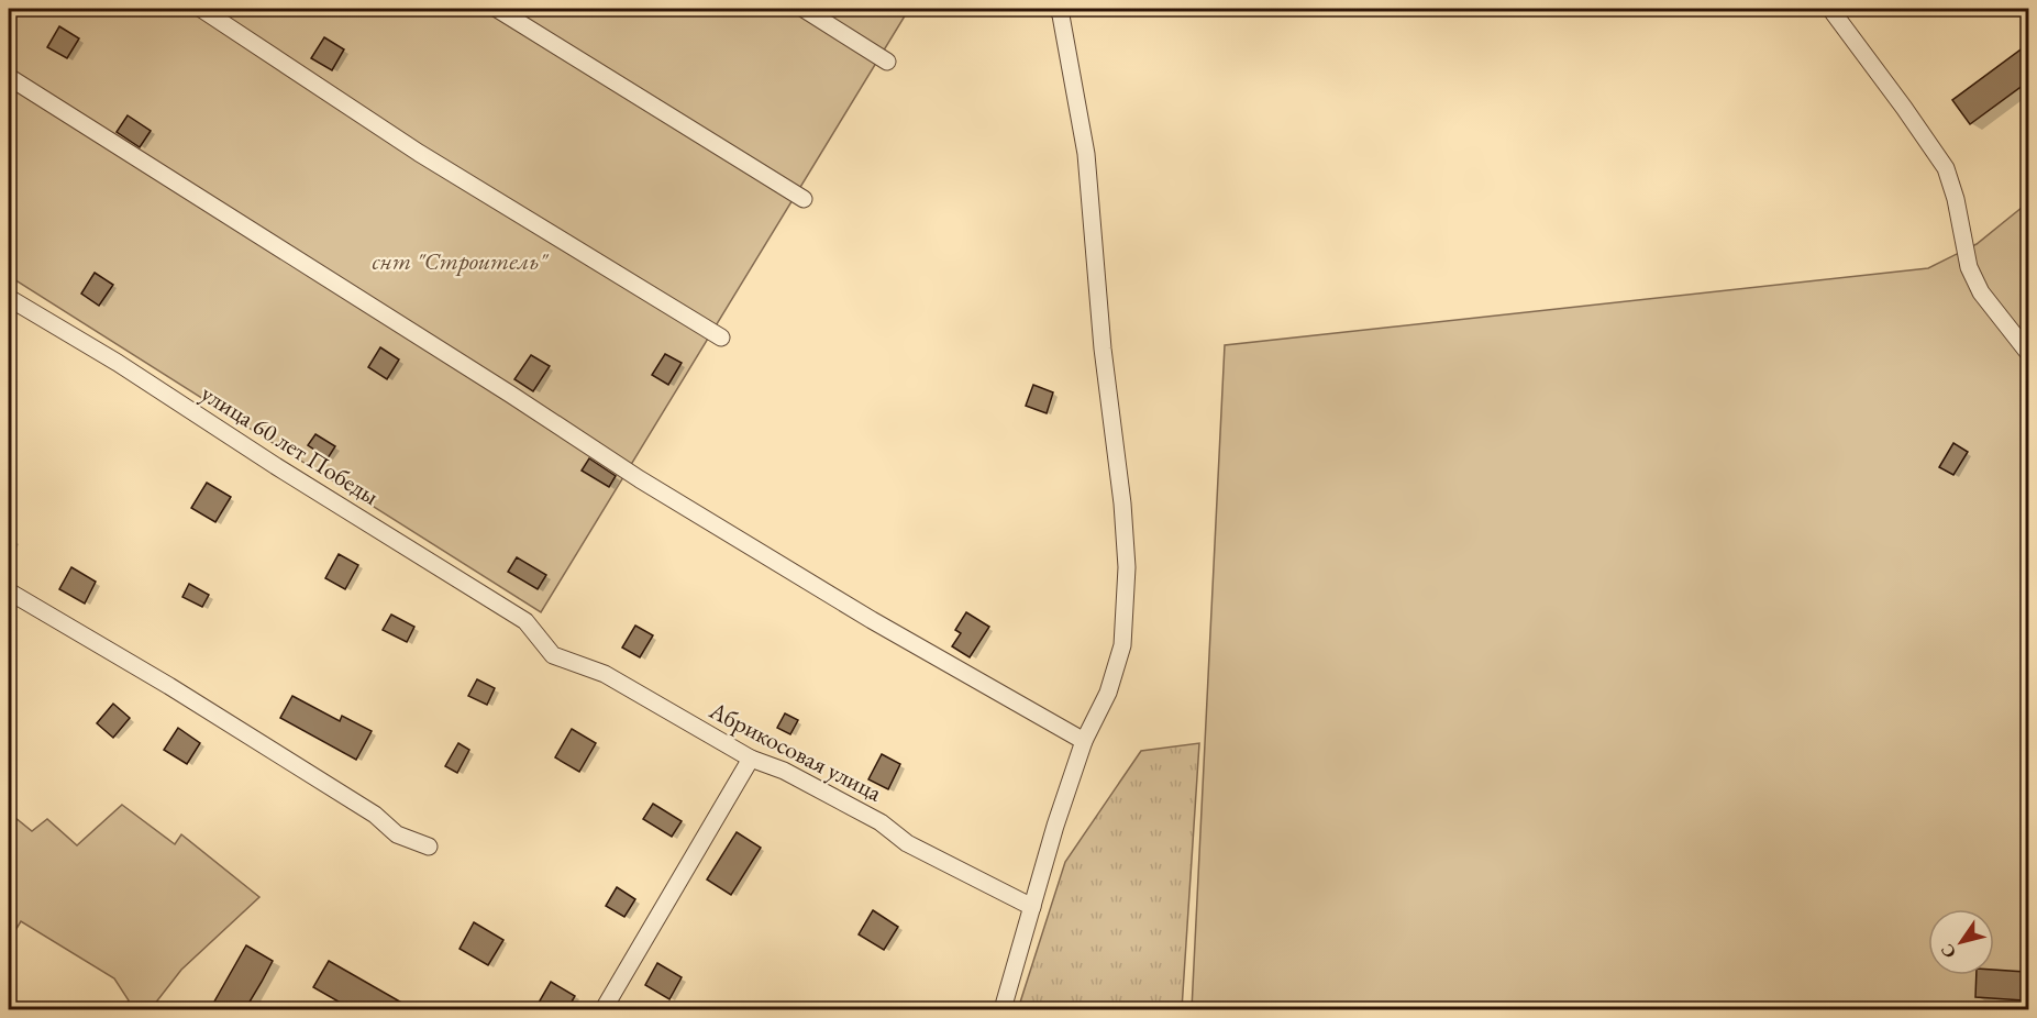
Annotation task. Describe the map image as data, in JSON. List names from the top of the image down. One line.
{"streets":{"street":["улица 60 лет Победы","Абрикосовая улица"]},"crossings":[["улица 60 лет Победы","Абрикосовая улица"]],"parks":["снт \"Строитель\""],"north":"bottom left"}
